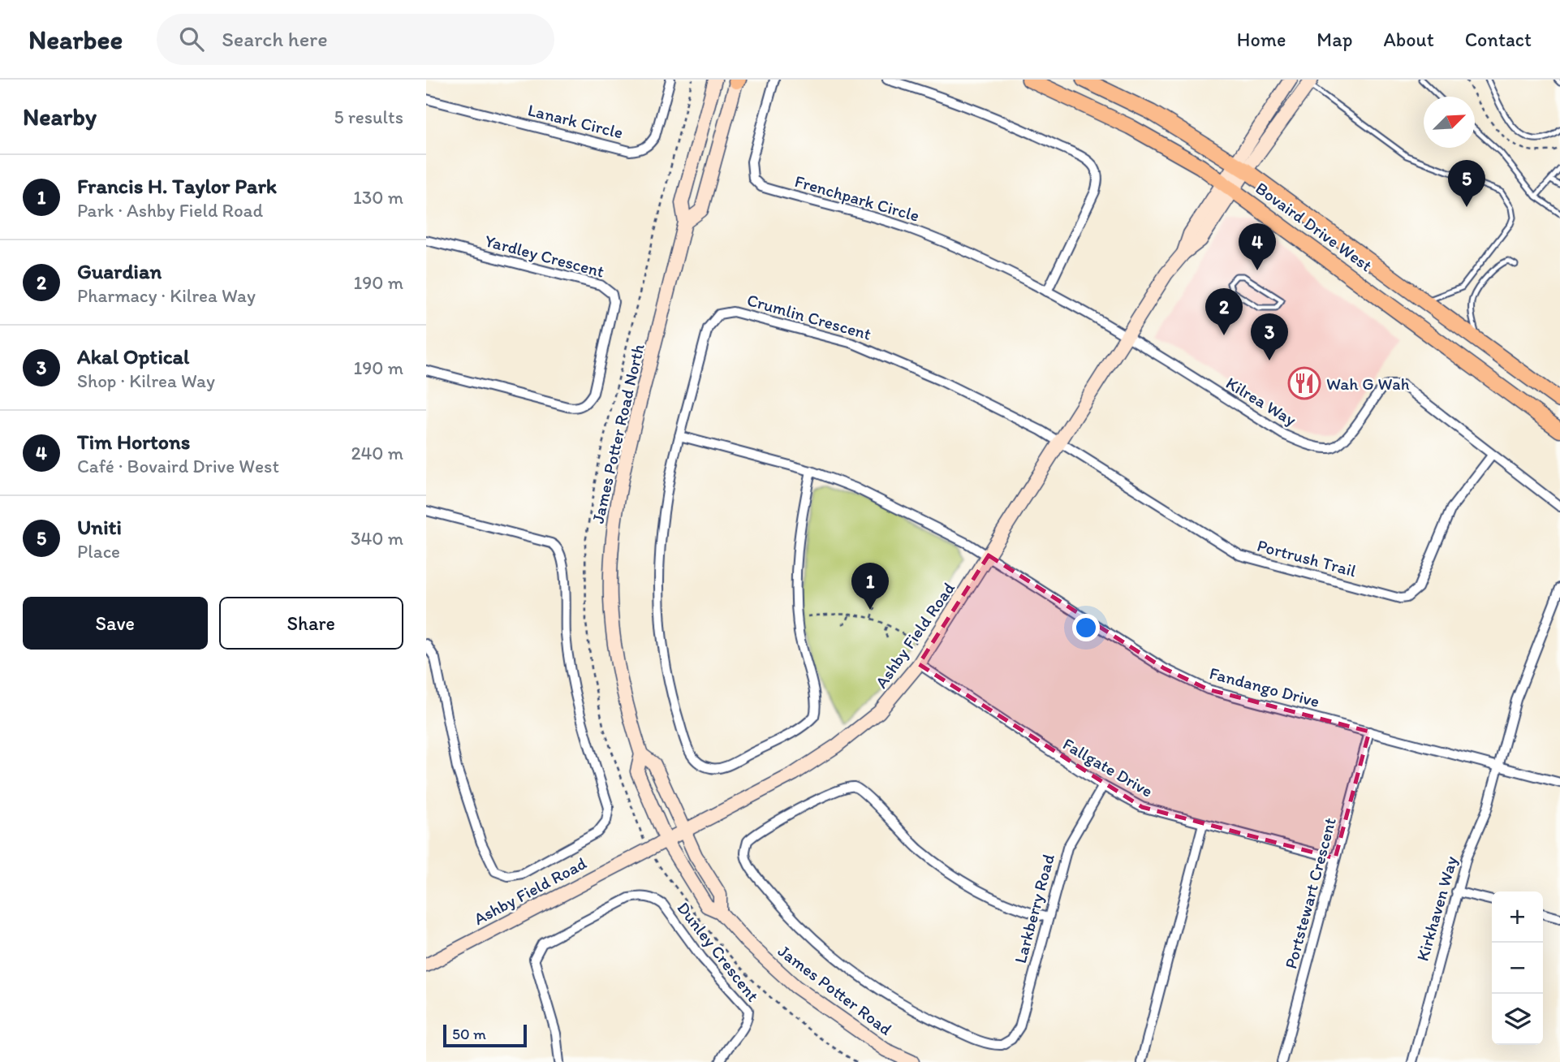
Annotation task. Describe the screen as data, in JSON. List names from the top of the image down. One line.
{"streets":{"main road":["Bovaird Drive West","James Potter Road North","Ashby Field Road","James Potter Road"],"street":["Lanark Circle","Frenchpark Circle","Yardley Crescent","Crumlin Crescent","Kilrea Way","Portrush Trail","Fandango Drive","Fallgate Drive","Portstewart Crescent","Larkberry Road","Kirkhaven Way","Dunley Crescent"]},"crossings":[["Frenchpark Circle","Kilrea Way"],["Frenchpark Circle","Ashby Field Road"],["Bovaird Drive West","Ashby Field Road"],["Crumlin Crescent","Portrush Trail"],["Crumlin Crescent","Ashby Field Road"],["Kilrea Way","Portrush Trail"],["Kilrea Way","Ashby Field Road"],["James Potter Road North","James Potter Road"],["Portrush Trail","Ashby Field Road"],["Ashby Field Road","Fandango Drive"],["Ashby Field Road","Fallgate Drive"],["Ashby Field Road","James Potter Road"],["Fandango Drive","Portstewart Crescent"],["Fandango Drive","Kirkhaven Way"],["Fallgate Drive","Portstewart Crescent"],["Fallgate Drive","Larkberry Road"]],"places":{"restaurant":["Wah G Wah"]},"scale_bar":"50 m","north":"top right","page":{"header":"Nearbee","search":"Search here","nav":["Home","Map","About","Contact"],"heading":["Nearby","5 results"],"list":[{"mark":"1","name":"Francis H. Taylor Park","note":"Park · Ashby Field Road","value":"130 m"},{"mark":"2","name":"Guardian","note":"Pharmacy · Kilrea Way","value":"190 m"},{"mark":"3","name":"Akal Optical","note":"Shop · Kilrea Way","value":"190 m"},{"mark":"4","name":"Tim Hortons","note":"Café · Bovaird Drive West","value":"240 m"},{"mark":"5","name":"Uniti","note":"Place","value":"340 m"}],"pins":["5","4","2","3","1"],"buttons":["Save","Share"],"map_buttons":["+","−"],"scale":"50 m"}}
